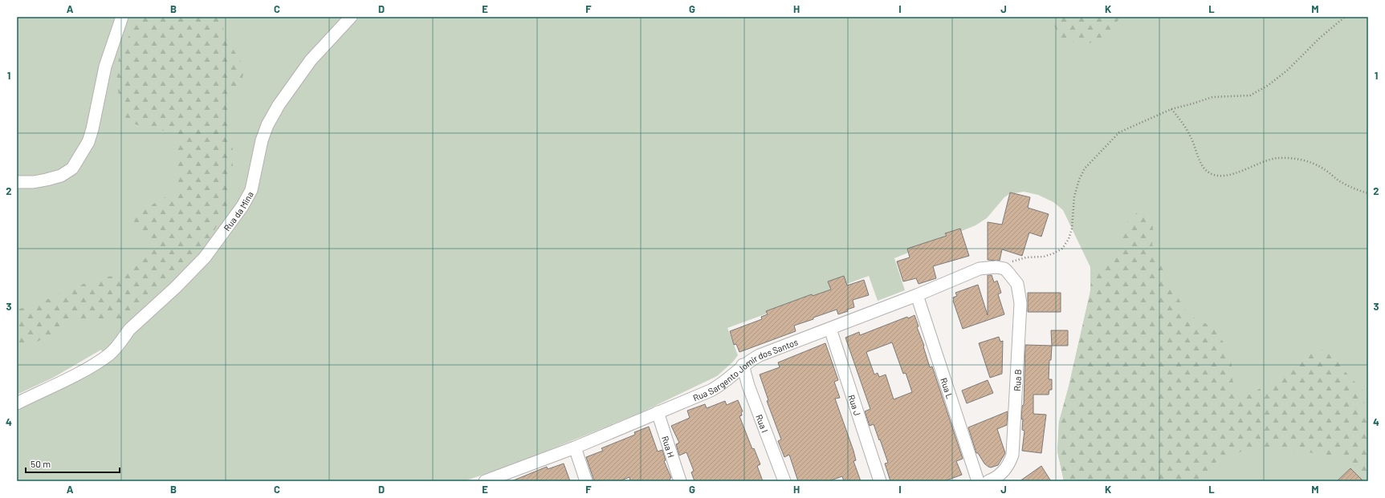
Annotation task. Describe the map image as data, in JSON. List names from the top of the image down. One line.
{"streets":{"street":["Rua da Mina","Rua Sargento Jomir dos Santos","Rua B","Rua L","Rua J","Rua I","Rua H"]},"crossings":[["Rua Sargento Jomir dos Santos","Rua B"],["Rua Sargento Jomir dos Santos","Rua L"],["Rua Sargento Jomir dos Santos","Rua J"],["Rua Sargento Jomir dos Santos","Rua I"],["Rua Sargento Jomir dos Santos","Rua H"]],"scale_bar":"50 m","grid":{"columns":["A","B","C","D","E","F","G","H","I","J","K","L","M"],"rows":["1","2","3","4"]}}
